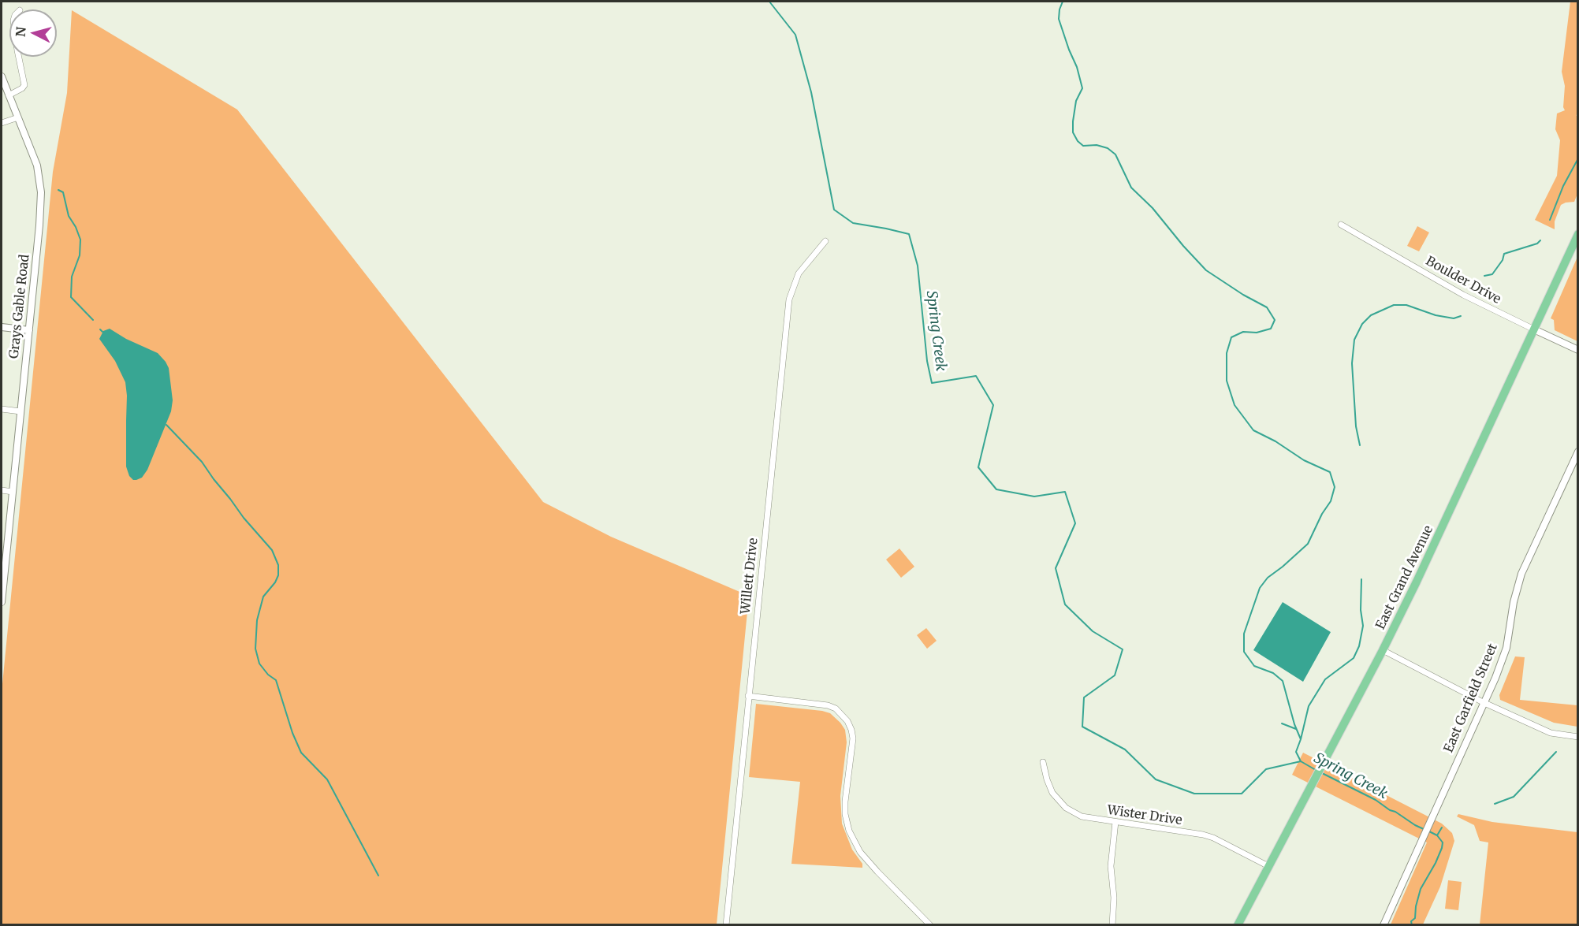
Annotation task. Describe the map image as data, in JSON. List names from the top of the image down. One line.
{"streets":{"main road":["East Grand Avenue"],"street":["Boulder Drive","Grays Gable Road","Willett Drive","East Garfield Street","Wister Drive"]},"crossings":[["Boulder Drive","East Grand Avenue"],["East Grand Avenue","Wister Drive"]],"water":["Spring Creek"],"north":"left"}
